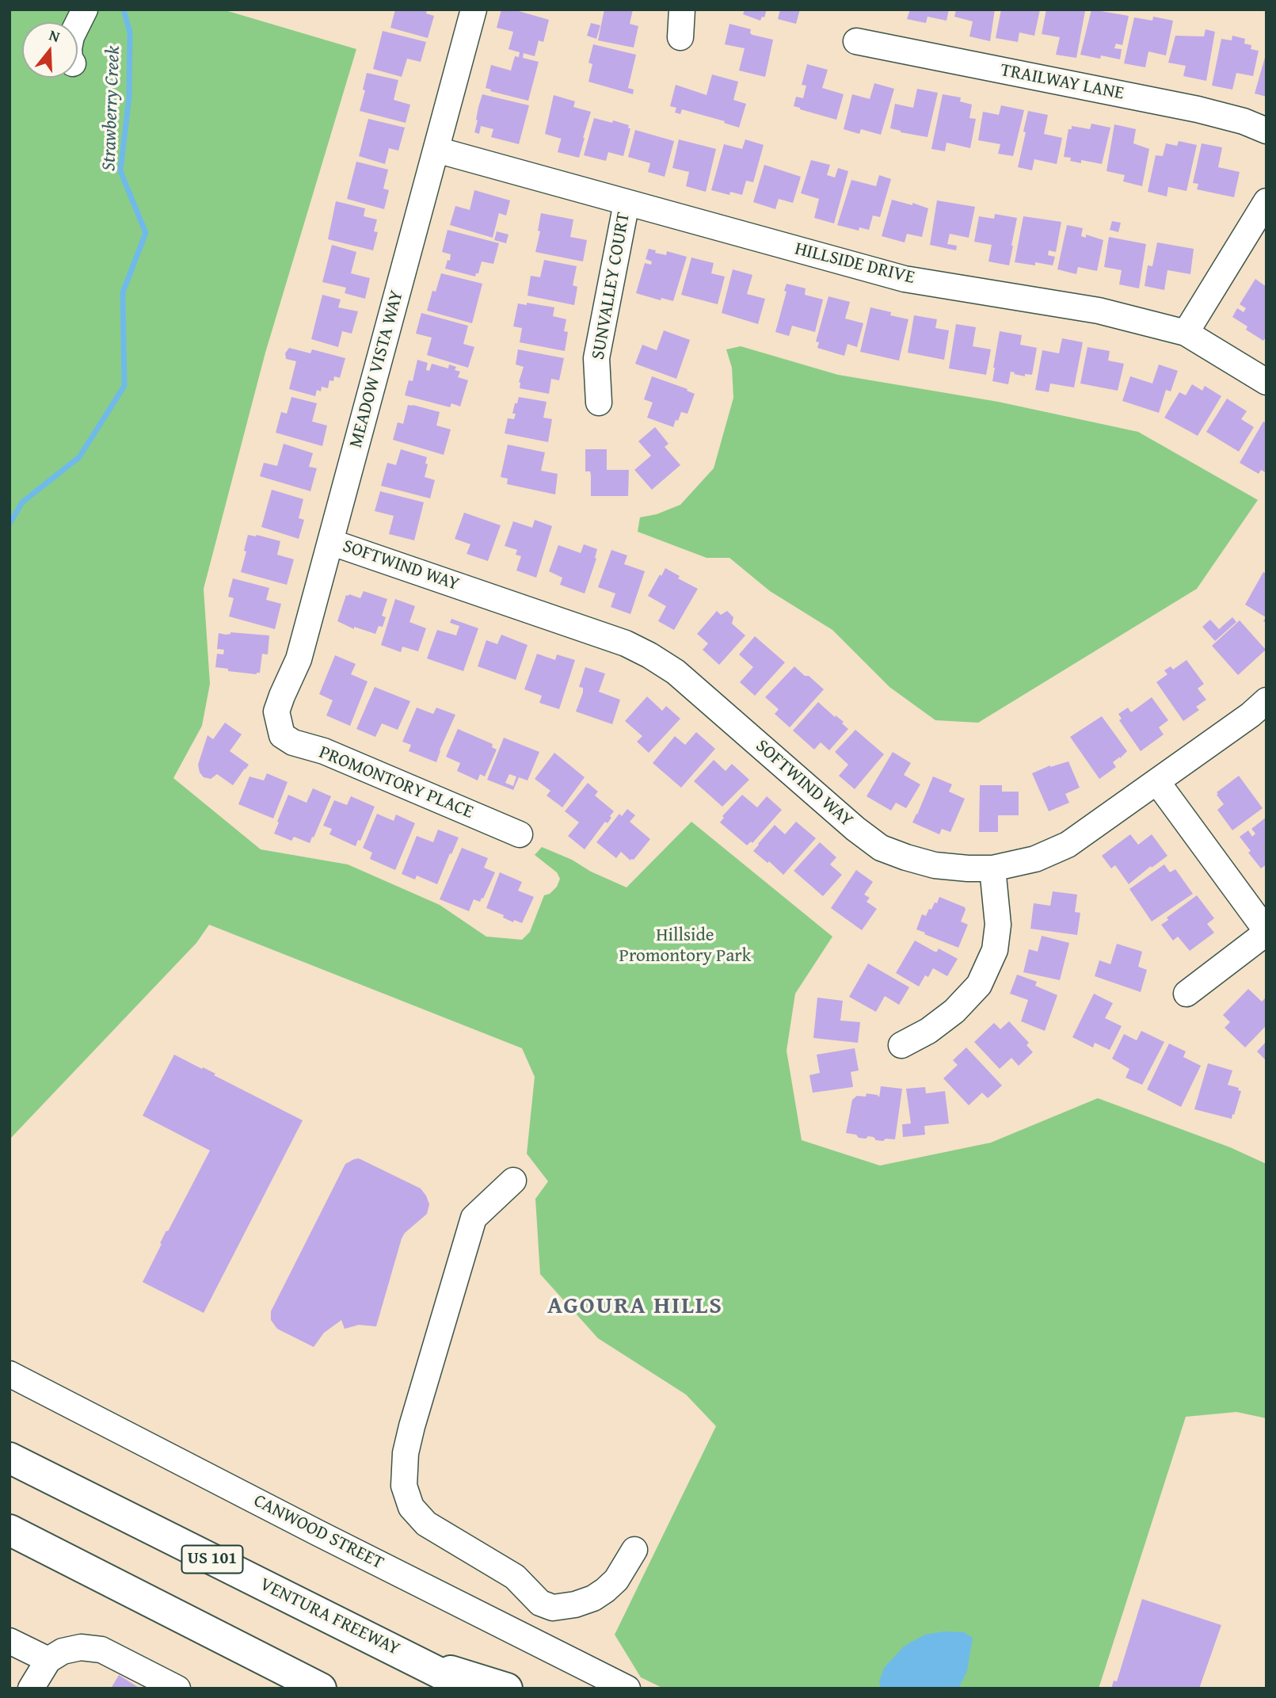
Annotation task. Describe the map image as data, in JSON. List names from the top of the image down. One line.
{"streets":{"highway":["US 101","VENTURA FREEWAY"],"street":["TRAILWAY LANE","HILLSIDE DRIVE","SUNVALLEY COURT","MEADOW VISTA WAY","SOFTWIND WAY","PROMONTORY PLACE","CANWOOD STREET"]},"crossings":[["HILLSIDE DRIVE","SUNVALLEY COURT"],["HILLSIDE DRIVE","MEADOW VISTA WAY"],["MEADOW VISTA WAY","SOFTWIND WAY"],["MEADOW VISTA WAY","PROMONTORY PLACE"]],"districts":["AGOURA HILLS"],"water":["Strawberry Creek"],"parks":["Hillside Promontory Park"],"north":"top"}
